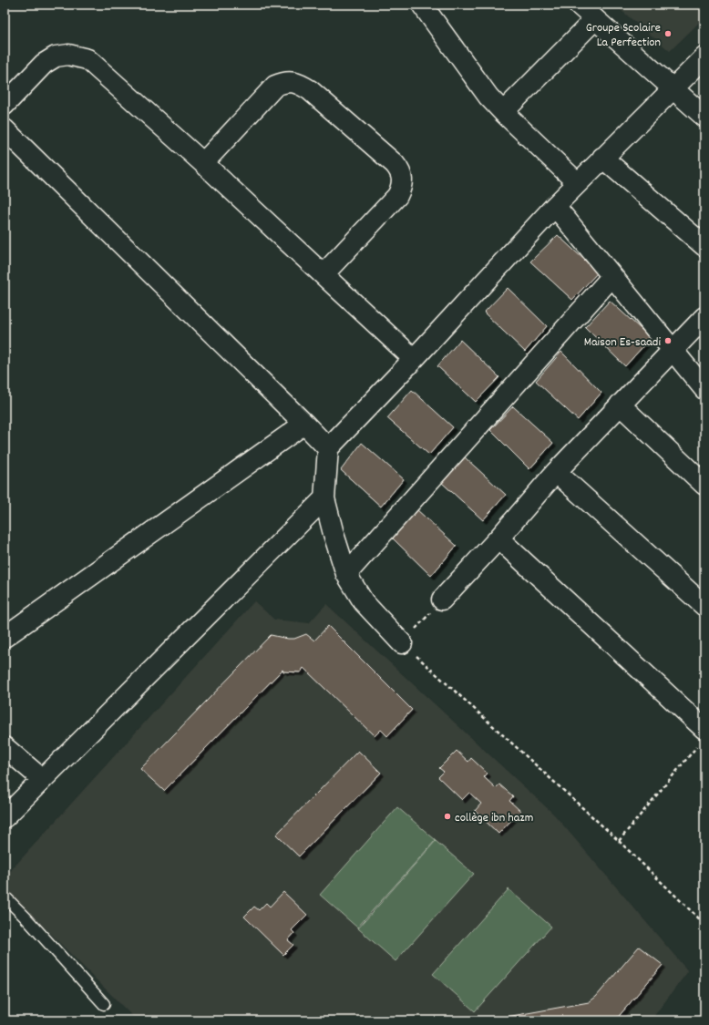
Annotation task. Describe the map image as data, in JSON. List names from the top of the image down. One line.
{"places":["Groupe Scolaire La Perfection","Maison Es-saadi","collège ibn hazm"]}
